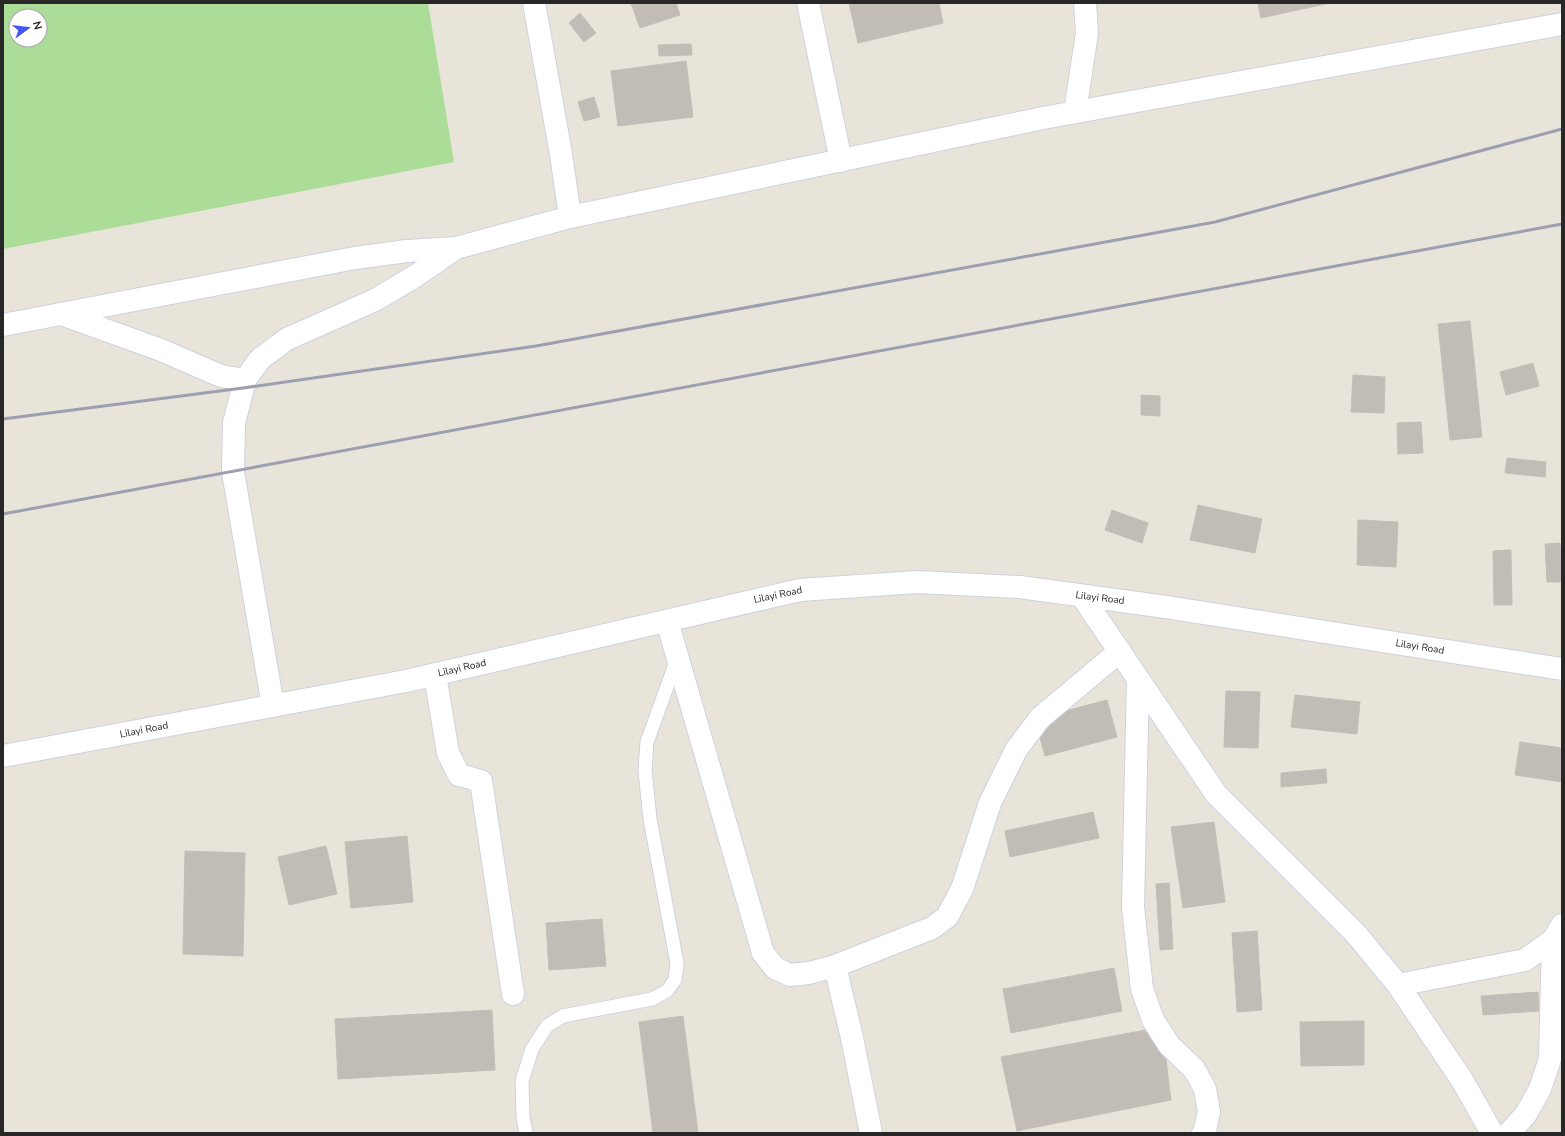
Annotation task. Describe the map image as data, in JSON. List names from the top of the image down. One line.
{"streets":{"street":["Lilayi Road"]},"north":"right"}
